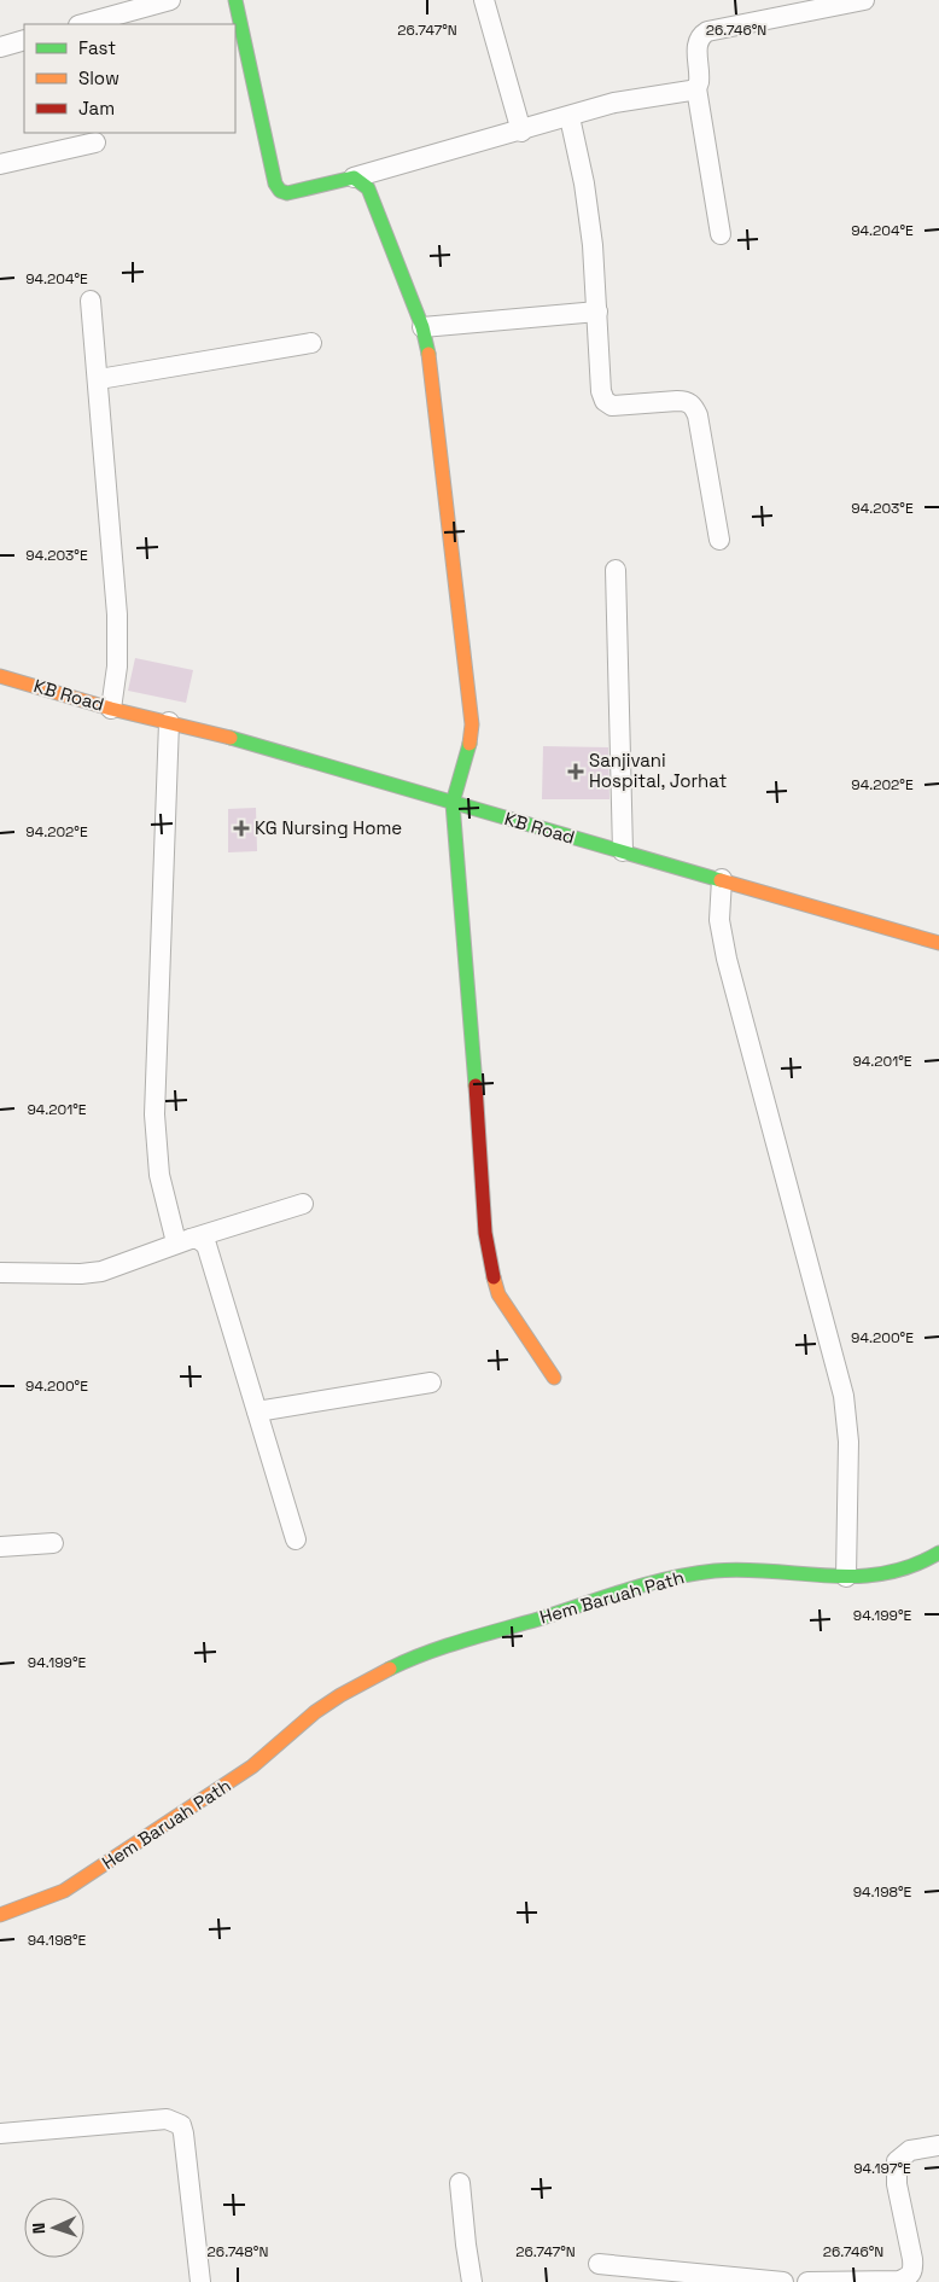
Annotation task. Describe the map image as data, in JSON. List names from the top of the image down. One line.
{"streets":{"street":["KB Road","Hem Baruah Path"]},"places":{"health":["Sanjivani Hospital, Jorhat","KG Nursing Home"]},"legend":["Fast","Slow","Jam"],"north":"left","coordinates":["26.747°N","26.746°N","94.204°E","94.203°E","94.202°E","94.201°E","94.200°E","94.199°E","94.198°E","94.197°E","26.748°N"]}
